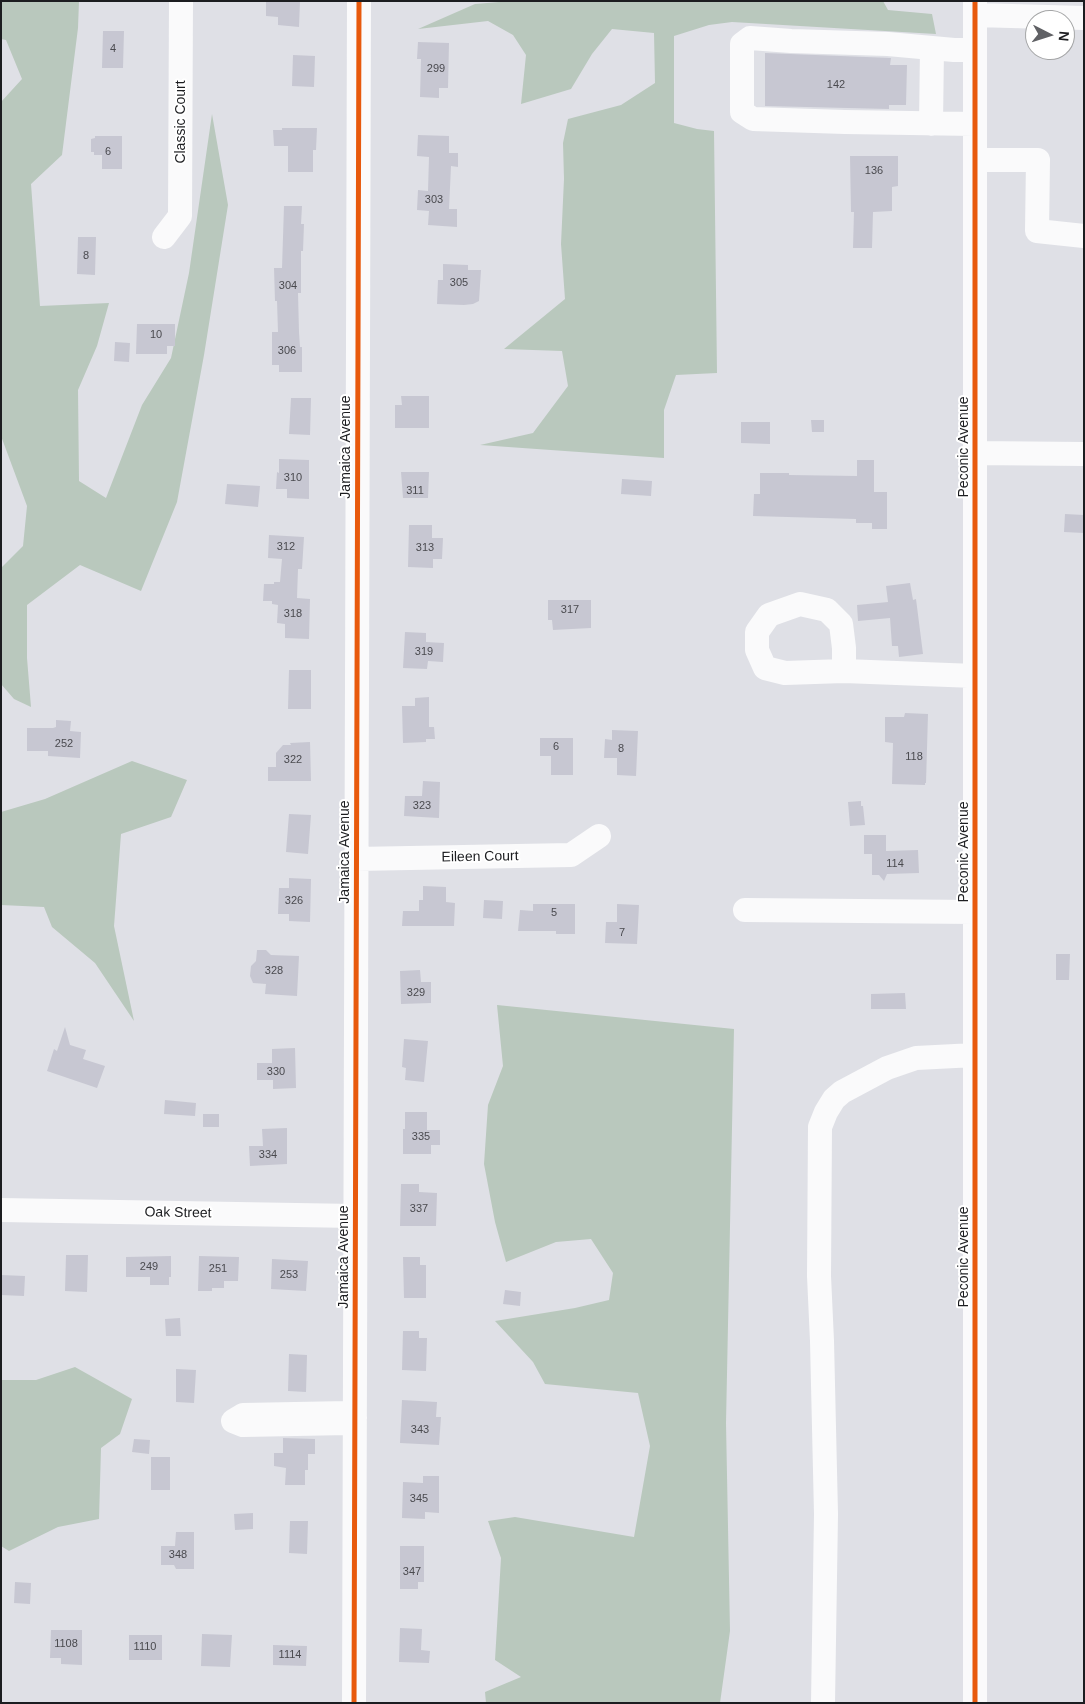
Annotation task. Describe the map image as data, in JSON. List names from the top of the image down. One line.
{"streets":{"street":["Classic Court","Jamaica Avenue","Peconic Avenue","Eileen Court","Oak Street"]},"crossings":[["Jamaica Avenue","Eileen Court"],["Jamaica Avenue","Oak Street"]],"house_numbers":["4","299","142","6","136","303","8","305","304","10","306","310","311","312","313","317","318","319","252","6","8","118","322","323","114","326","5","7","328","329","330","335","334","337","249","251","253","343","345","348","347","1108","1110","1114"],"north":"right"}
